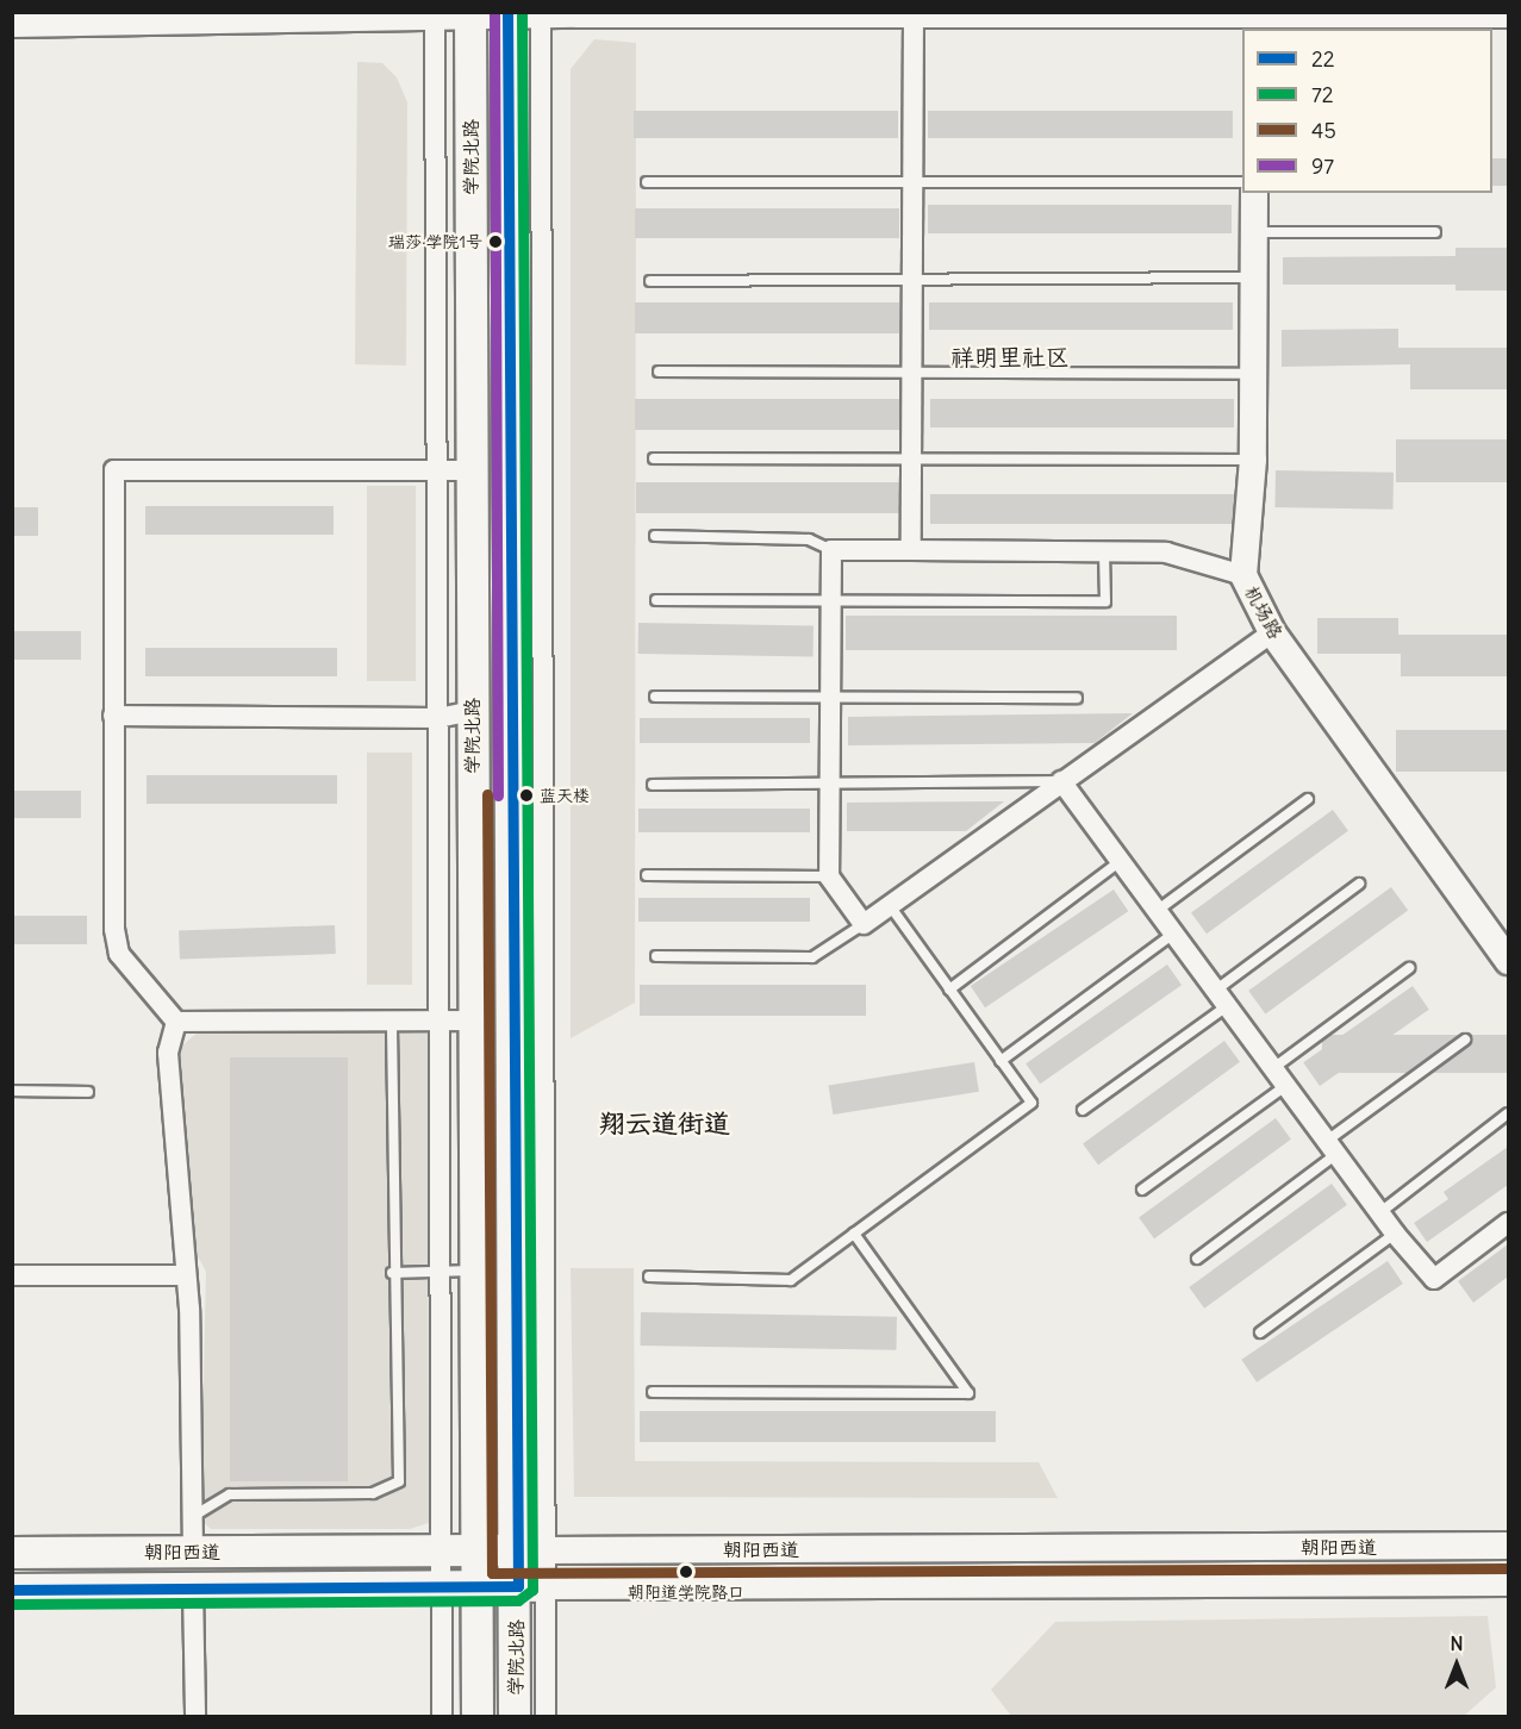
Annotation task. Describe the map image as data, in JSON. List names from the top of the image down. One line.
{"streets":{"main road":["学院北路","机场路","朝阳西道"]},"crossings":[["学院北路","朝阳西道"]],"districts":["祥明里社区","翔云道街道"],"places":["瑞莎·学院1号","蓝天楼","朝阳道学院路口"],"lines":["transit line 22","transit line 72","transit line 97","transit line 45"],"legend":["22","72","45","97"],"north":"top"}
